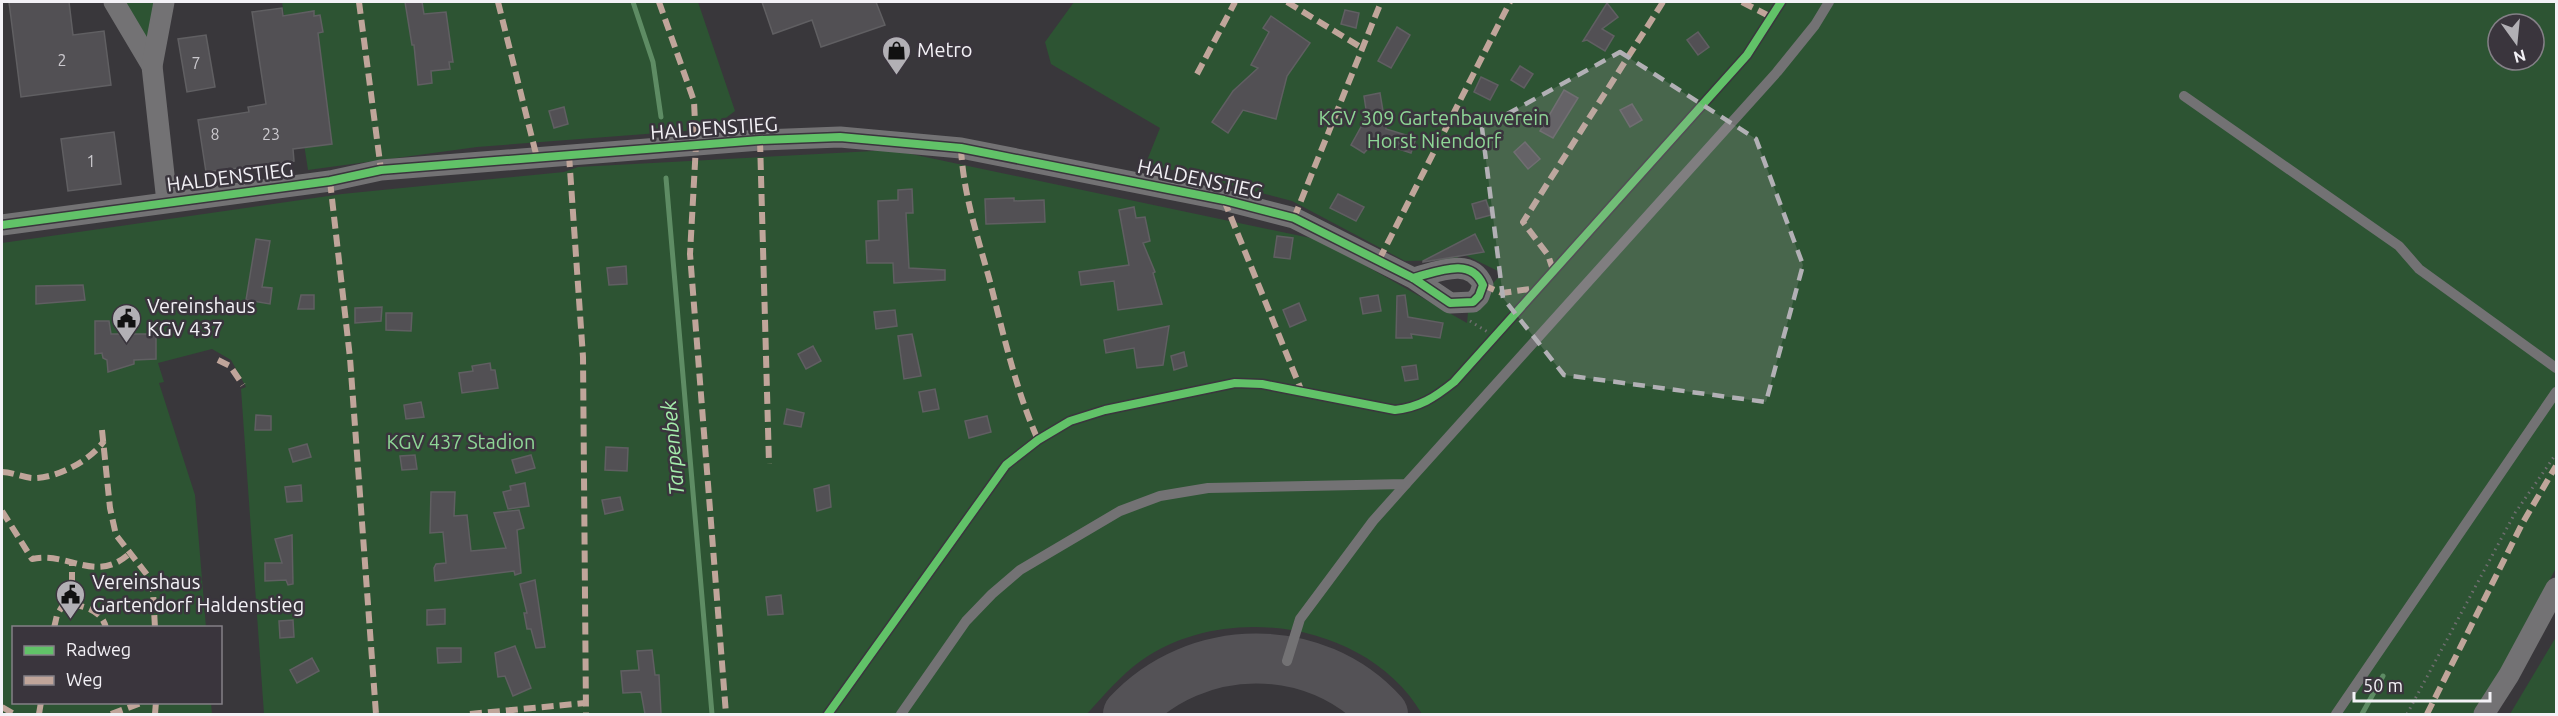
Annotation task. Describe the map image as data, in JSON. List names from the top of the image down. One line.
{"streets":{"street":["HALDENSTIEG"]},"water":["Tarpenbek"],"parks":["KGV 309 Gartenbauverein Horst Niendorf","KGV 437 Stadion"],"places":{"shop":["Metro"],"public building":["Vereinshaus KGV 437","Vereinshaus Gartendorf Haldenstieg"]},"house_numbers":["2","7","8","23","1"],"legend":["Radweg","Weg"],"scale_bar":"50 m","north":"bottom"}
